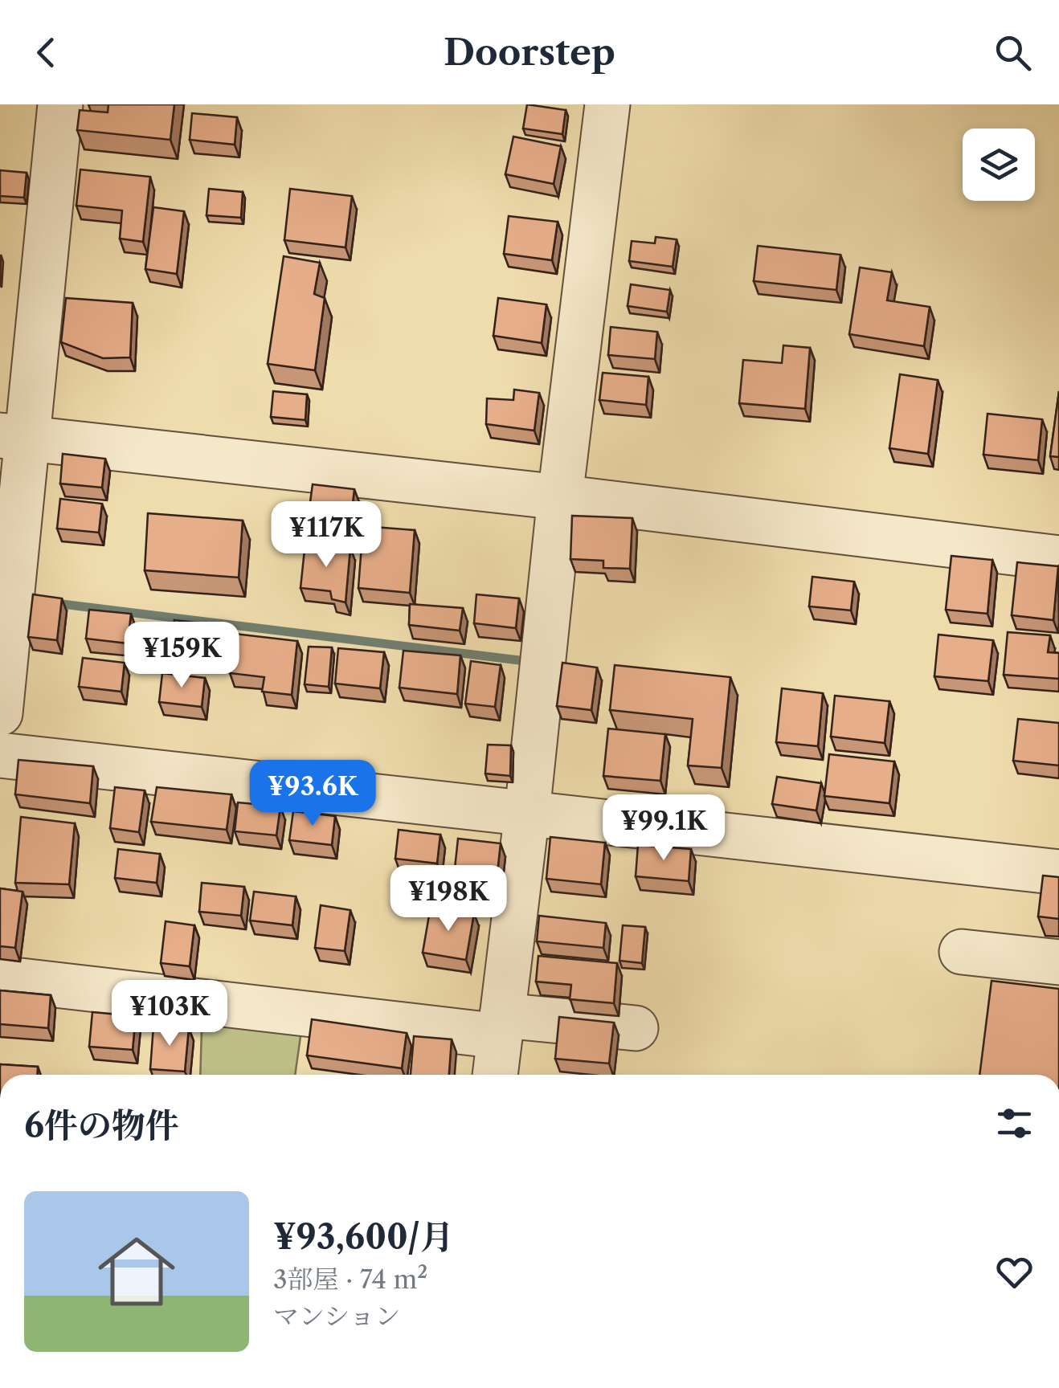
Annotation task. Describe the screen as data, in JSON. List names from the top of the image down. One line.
{"page":{"header":"Doorstep","price":["¥117K","¥159K","¥93.6K","¥99.1K","¥198K","¥103K"],"heading":"6件の物件","list":[{"name":"¥93,600/月","note":"3部屋 · 74 m² · マンション"}]}}
